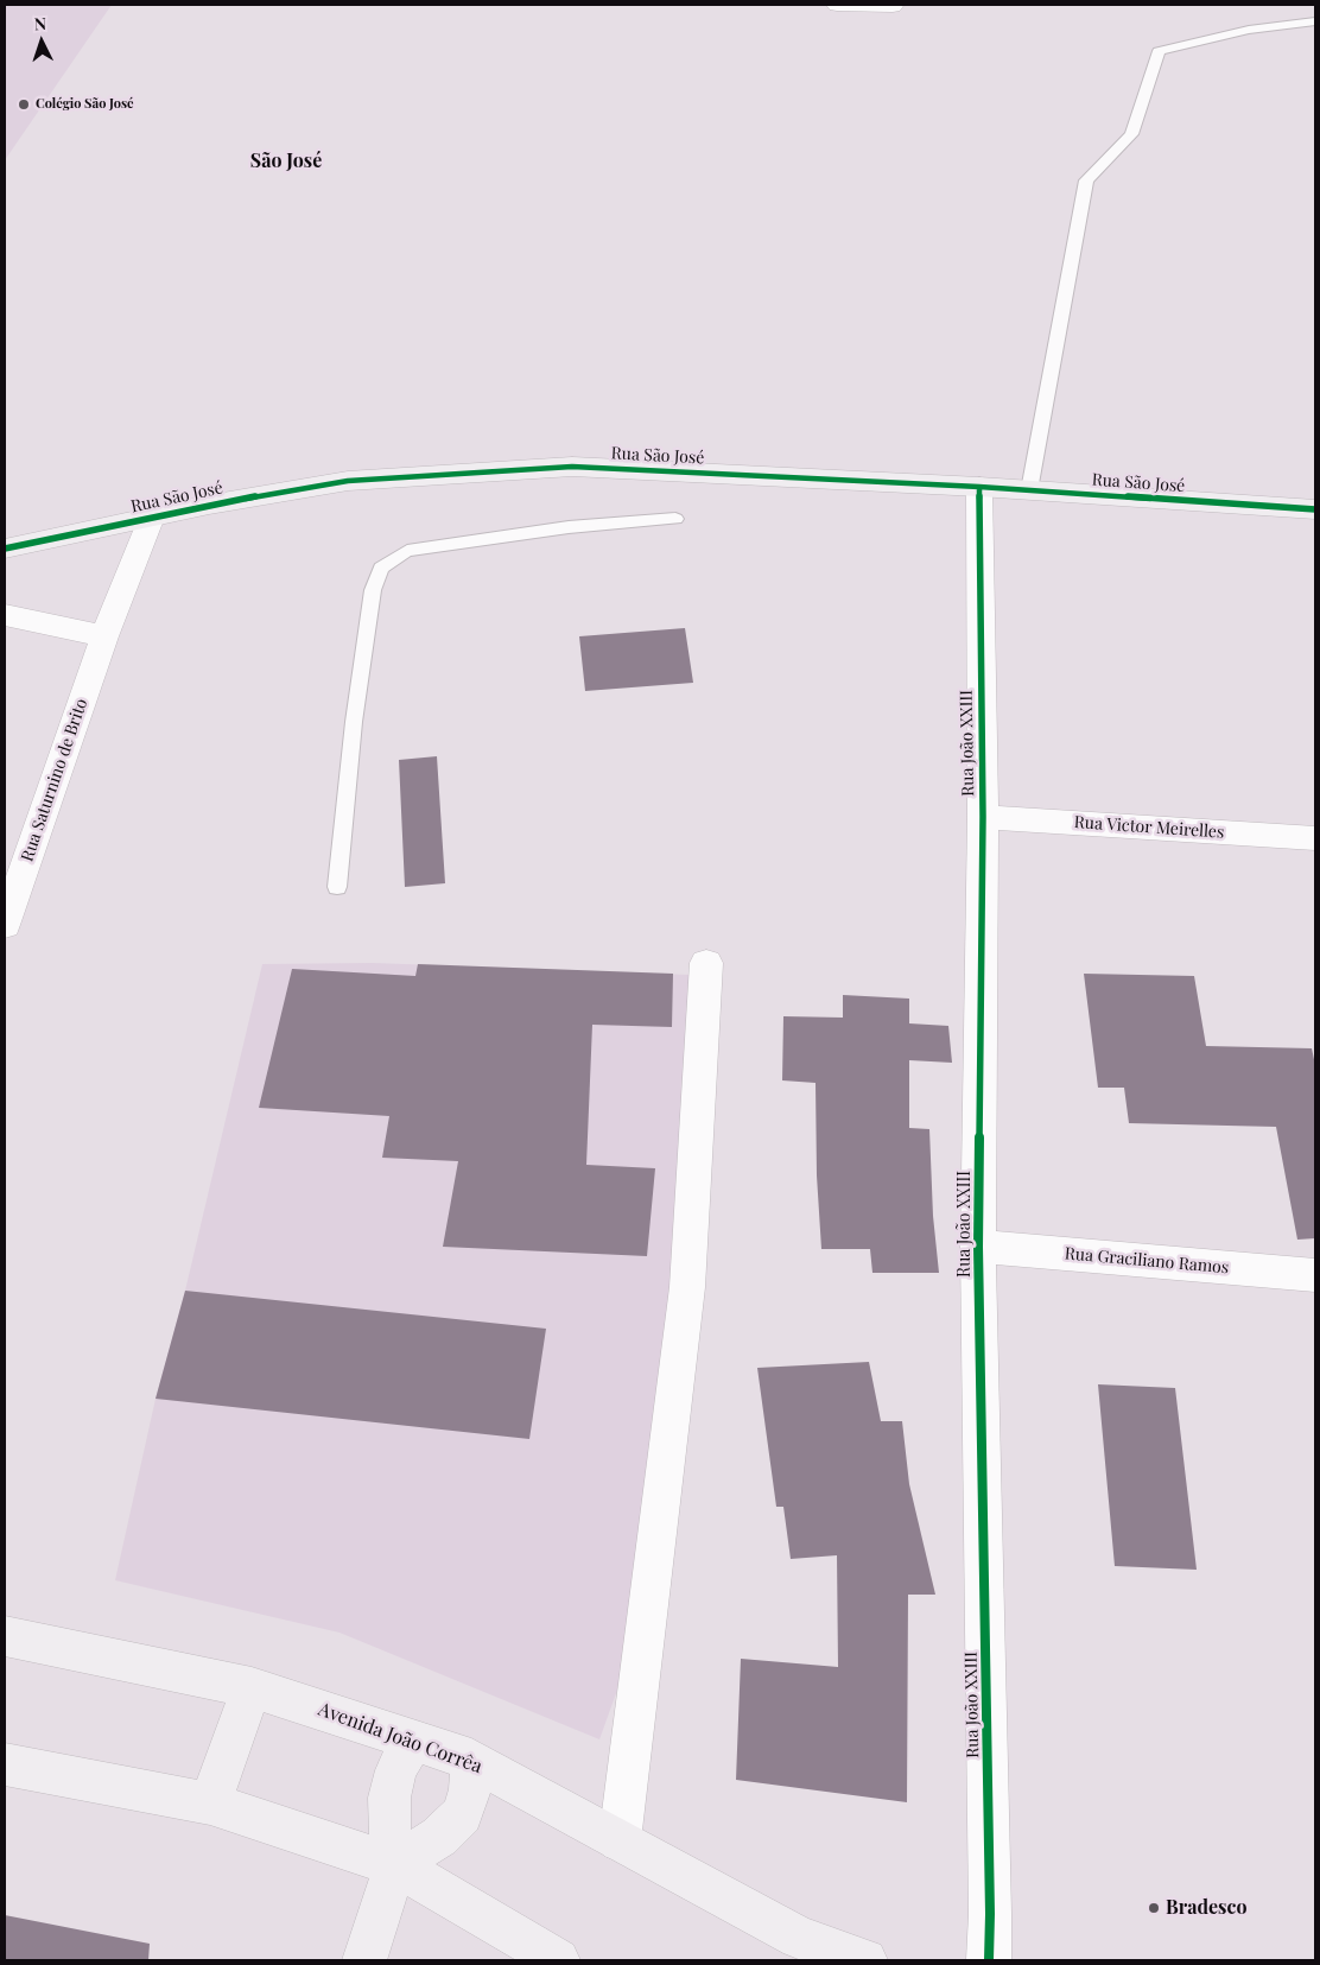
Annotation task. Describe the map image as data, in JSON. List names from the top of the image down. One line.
{"streets":{"street":["Rua São José","Rua João XXIII","Rua Saturnino de Brito","Rua Victor Meirelles","Rua Graciliano Ramos","Avenida João Corrêa"]},"crossings":[["Rua São José","Rua João XXIII"],["Rua São José","Rua Saturnino de Brito"],["Rua João XXIII","Rua Victor Meirelles"],["Rua João XXIII","Rua Graciliano Ramos"]],"districts":["São José"],"places":["Colégio São José","Bradesco"],"north":"top"}
